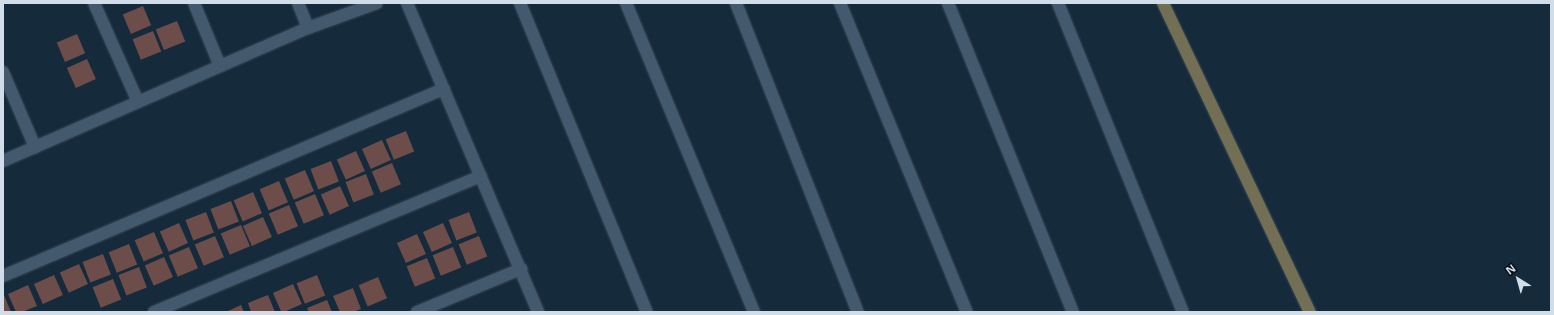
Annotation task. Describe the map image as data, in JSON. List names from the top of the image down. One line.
{"north":"top left"}
